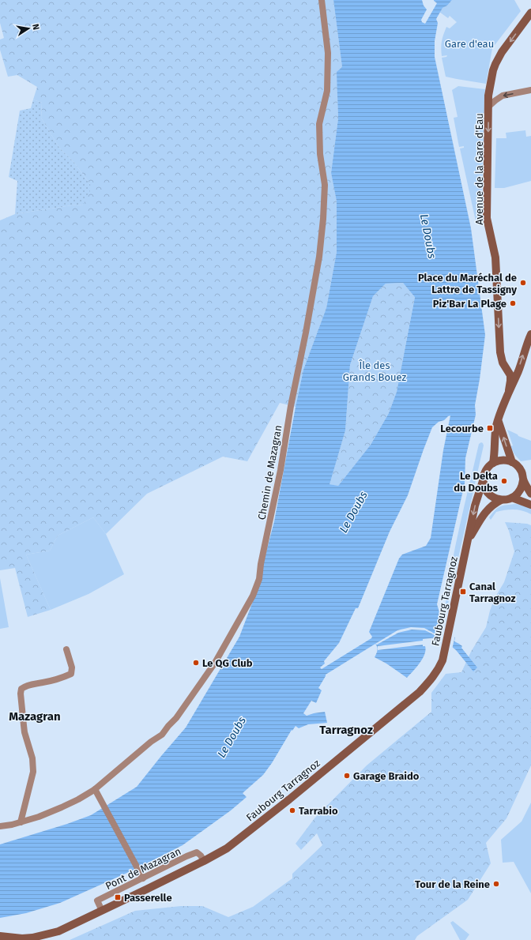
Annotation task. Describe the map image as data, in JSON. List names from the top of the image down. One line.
{"streets":{"main road":["Avenue de la Gare d'Eau","Faubourg Tarragnoz"],"street":["Chemin de Mazagran","Pont de Mazagran"]},"crossings":[["Faubourg Tarragnoz","Pont de Mazagran"]],"one_way":["Avenue de la Gare d'Eau"],"districts":["Mazagran","Tarragnoz"],"water":["Le Doubs"],"parks":["Gare d'eau","Île des Grands Bouez"],"places":{"other":["Place du Maréchal de Lattre de Tassigny","Piz'Bar La Plage","Le Delta du Doubs","Le QG Club","Garage Braido","Tarrabio","Tour de la Reine"],"transit":["Lecourbe","Canal Tarragnoz","Passerelle"]},"north":"right"}
